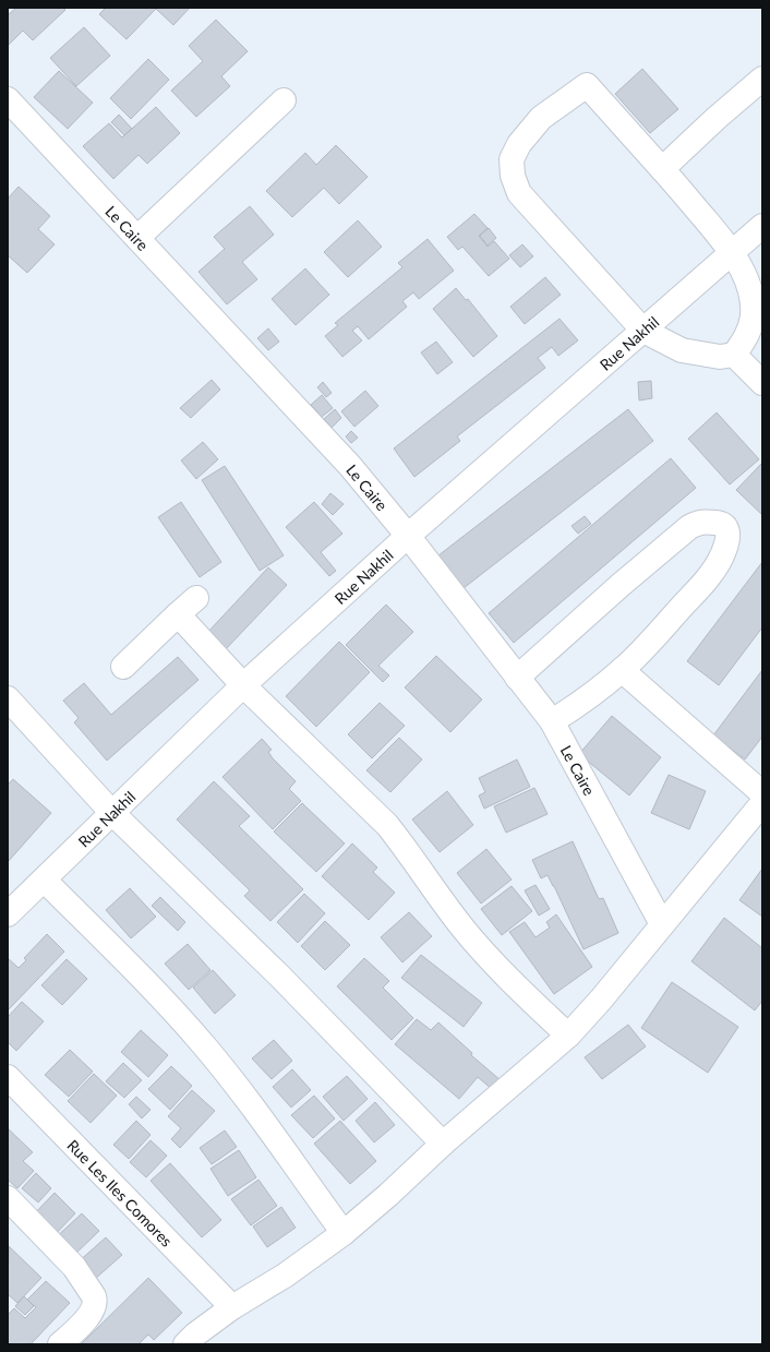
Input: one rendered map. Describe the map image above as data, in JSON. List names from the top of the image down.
{
  "streets": {
    "street": ["Le Caire", "Rue Nakhil", "Rue Les Iles Comores"]
  },
  "crossings": [
    ["Le Caire", "Rue Nakhil"]
  ]
}
